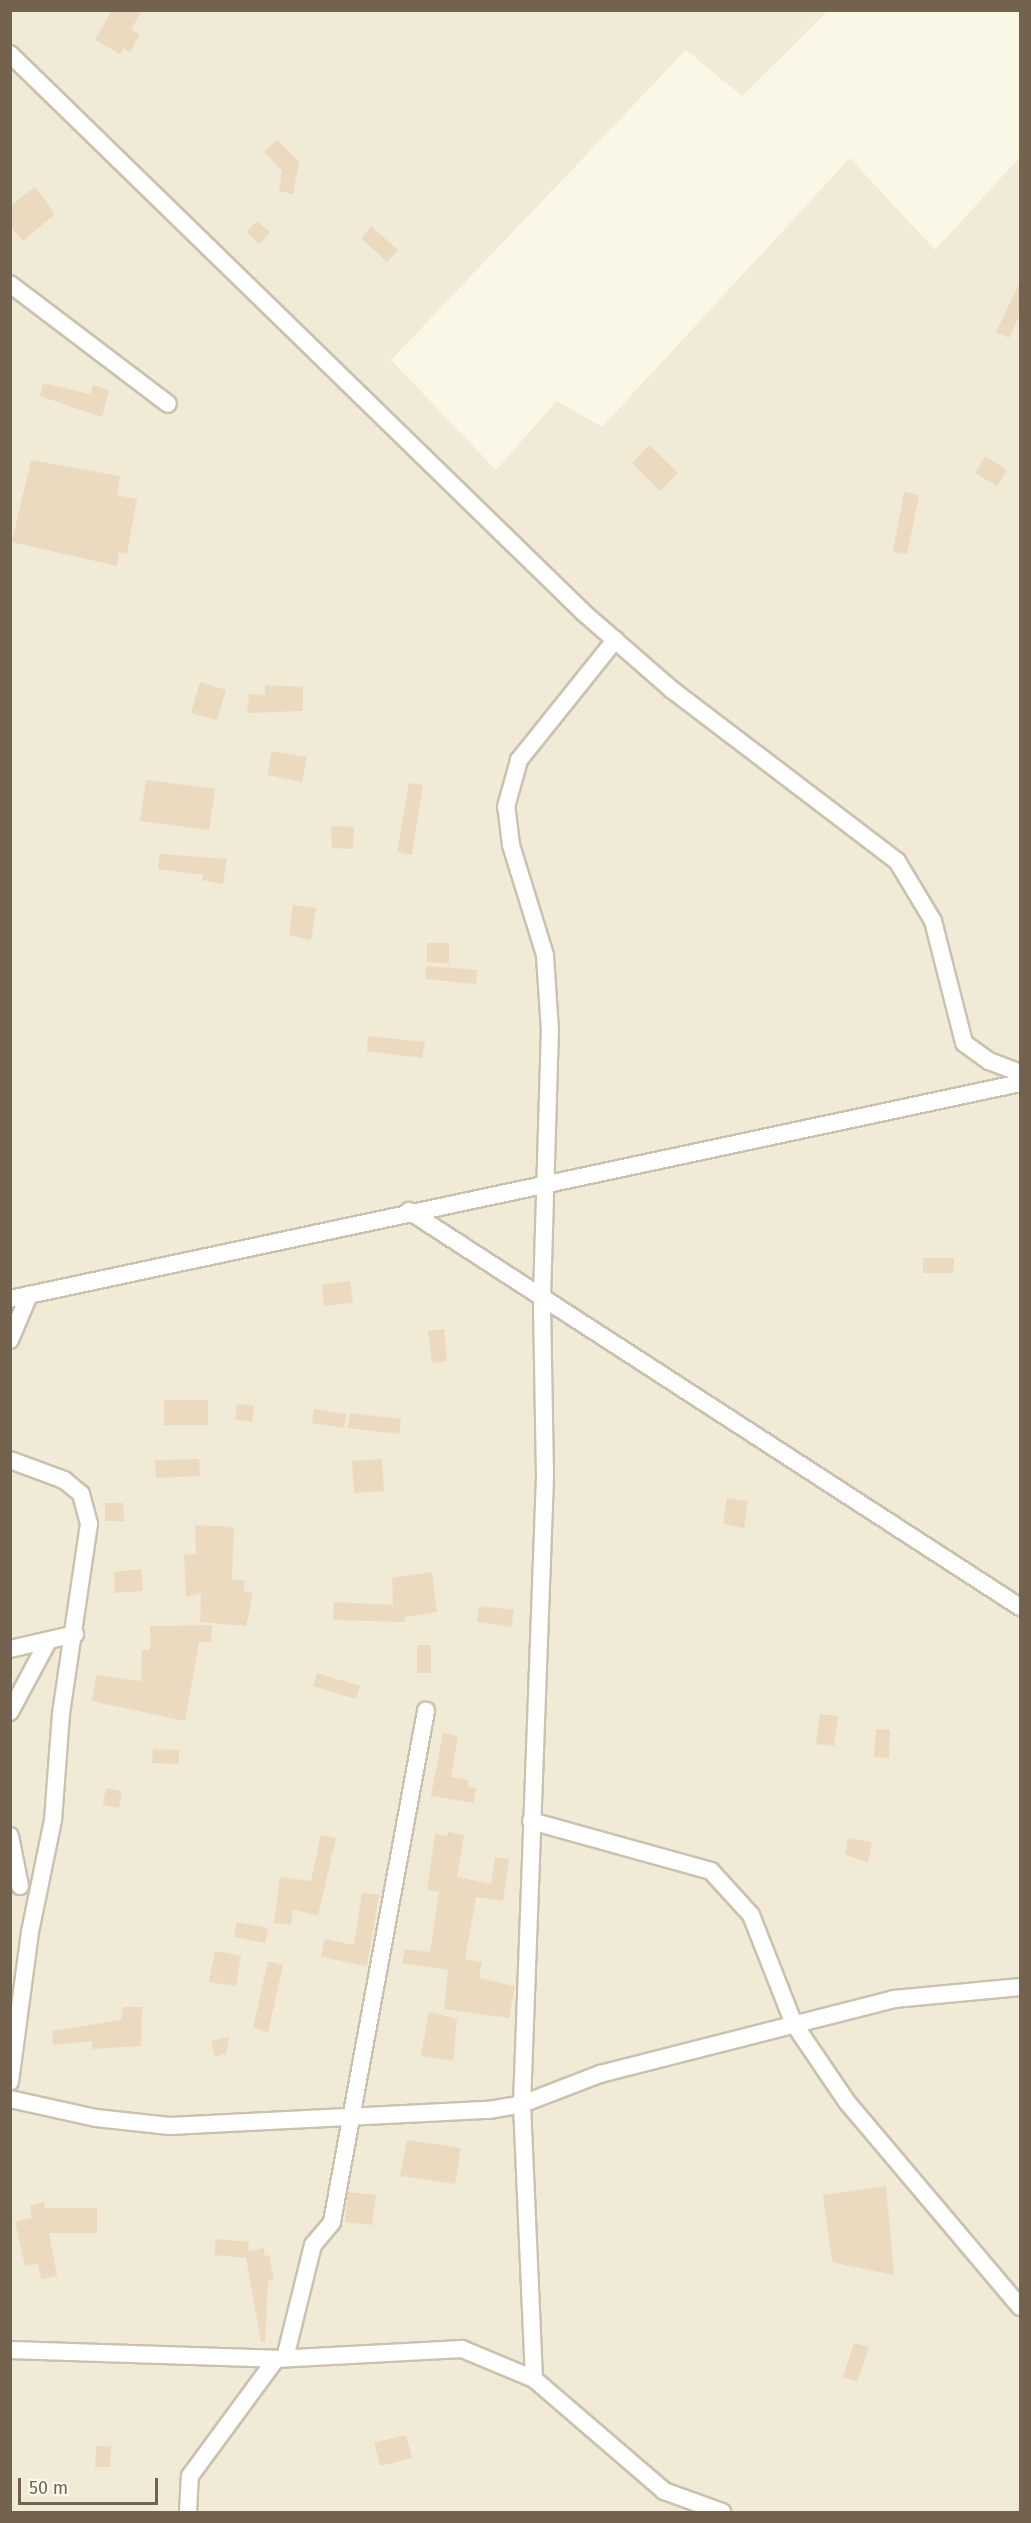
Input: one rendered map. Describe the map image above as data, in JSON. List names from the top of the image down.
{
  "scale_bar": "50 m"
}
